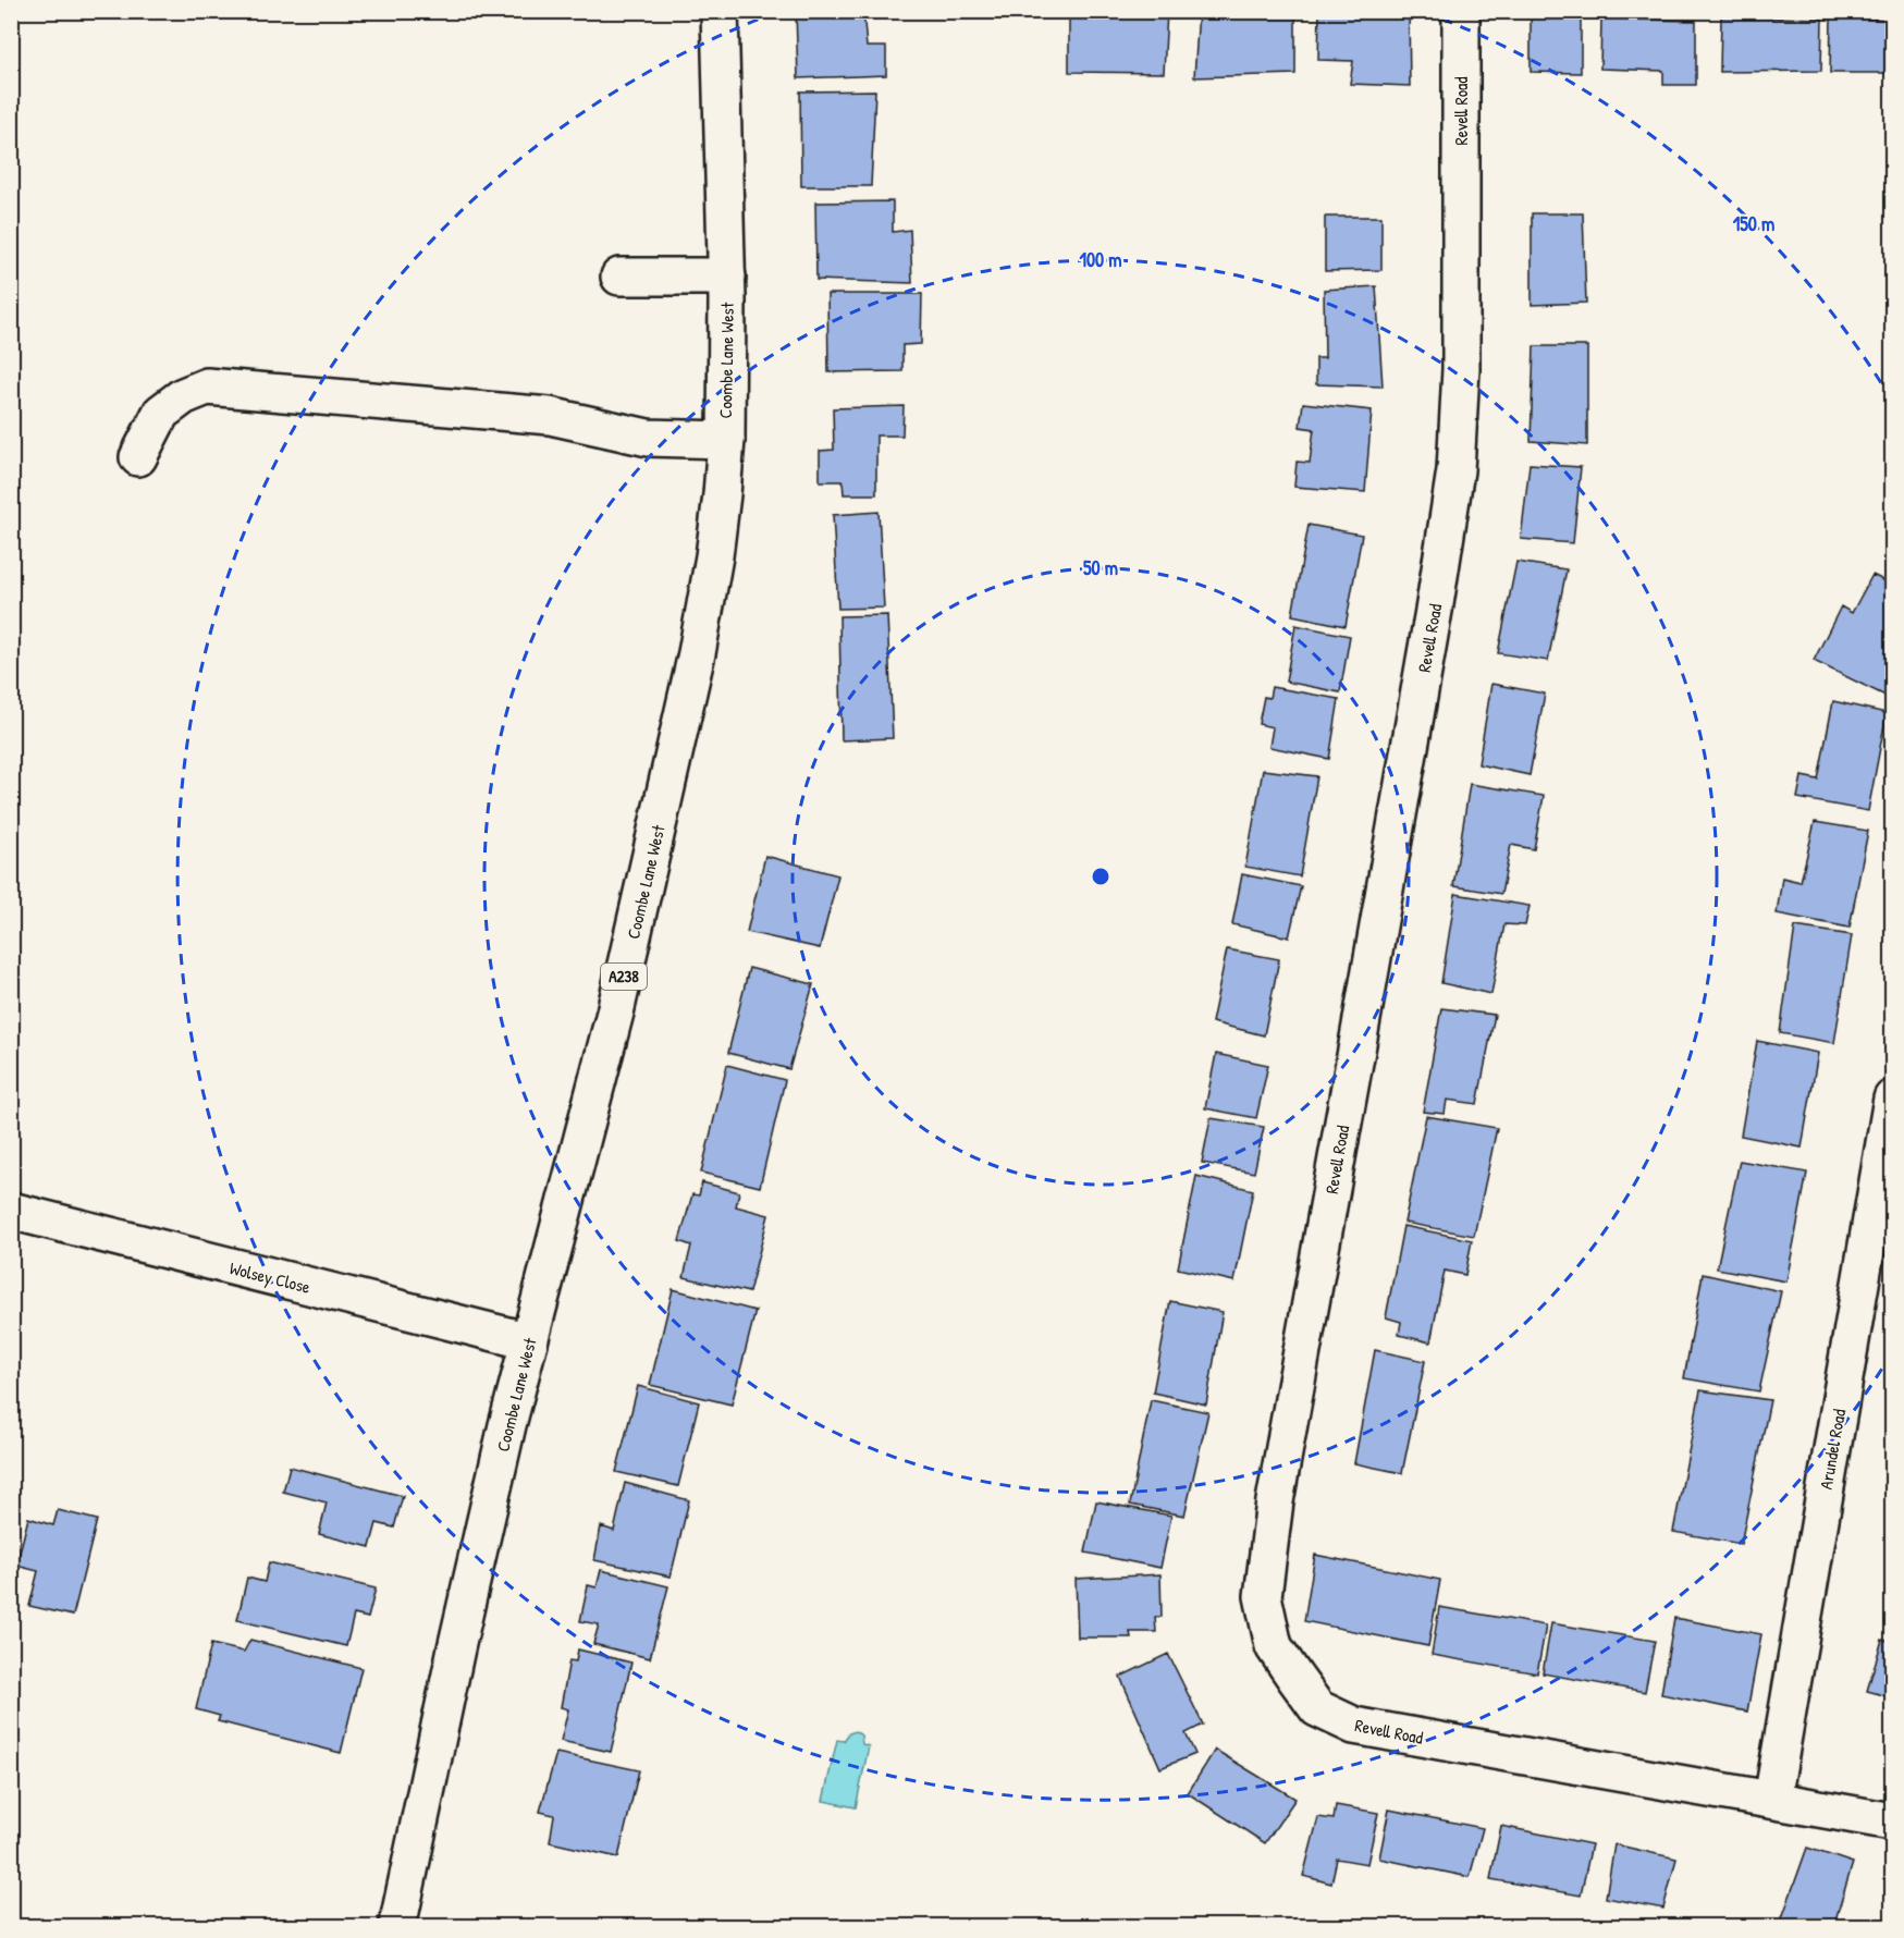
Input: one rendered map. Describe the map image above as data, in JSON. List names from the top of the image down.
{
  "streets": {
    "street": [
      "Revell Road",
      "Coombe Lane West",
      "A238",
      "Wolsey Close",
      "Arundel Road"
    ]
  },
  "crossings": [
    ["Revell Road", "Arundel Road"],
    ["Coombe Lane West", "Wolsey Close"]
  ],
  "rings": ["150 m", "100 m", "50 m"]
}
